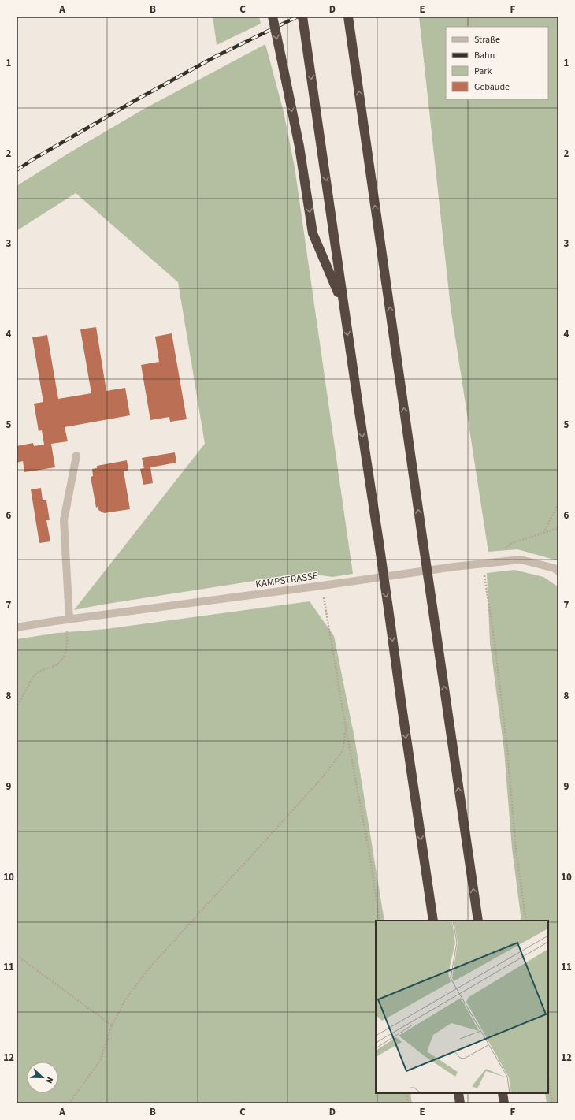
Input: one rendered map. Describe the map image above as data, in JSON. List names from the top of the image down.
{
  "streets": {
    "street": ["KAMPSTRASSE"]
  },
  "legend": [
    "Straße",
    "Bahn",
    "Park",
    "Gebäude"
  ],
  "north": "right",
  "grid": {
    "columns": [
      "A",
      "B",
      "C",
      "D",
      "E",
      "F"
    ],
    "rows": [
      "1",
      "2",
      "3",
      "4",
      "5",
      "6",
      "7",
      "8",
      "9",
      "10",
      "11",
      "12"
    ]
  }
}
